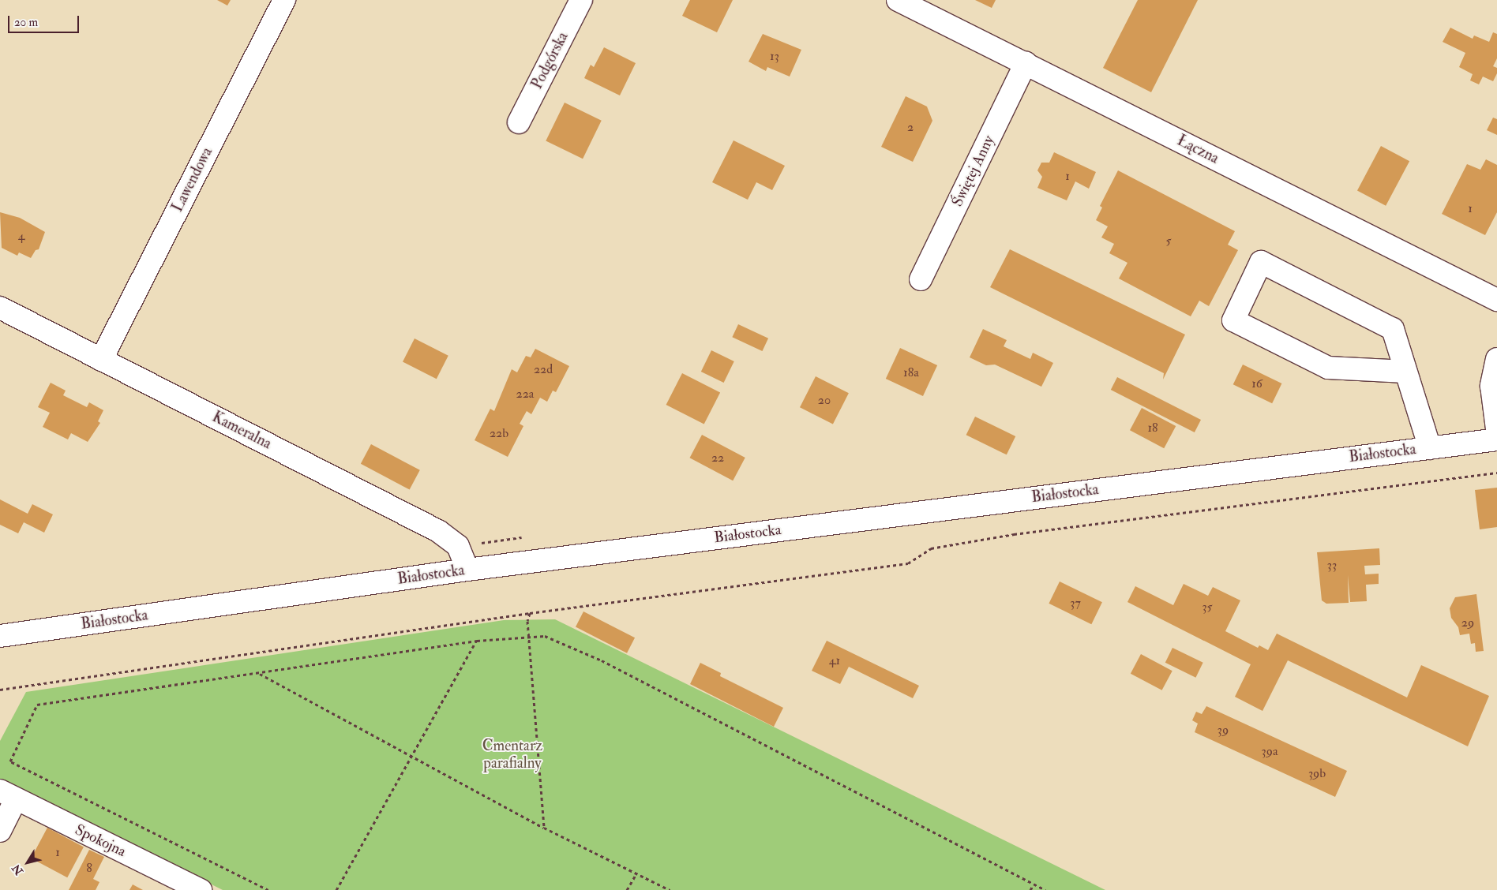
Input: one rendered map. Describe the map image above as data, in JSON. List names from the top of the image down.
{
  "streets": {
    "street": [
      "Podgórska",
      "Łączna",
      "Świętej Anny",
      "Lawendowa",
      "Kameralna",
      "Białostocka",
      "Spokojna"
    ]
  },
  "crossings": [
    ["Łączna", "Świętej Anny"],
    ["Lawendowa", "Kameralna"]
  ],
  "parks": ["Cmentarz parafialny"],
  "house_numbers": [
    "13",
    "2",
    "1",
    "1",
    "4",
    "5",
    "22d",
    "18a",
    "16",
    "22a",
    "20",
    "18",
    "22b",
    "22",
    "33",
    "37",
    "35",
    "29",
    "41",
    "39",
    "39a",
    "39b",
    "1",
    "8"
  ],
  "scale_bar": "20 m",
  "north": "bottom left"
}
